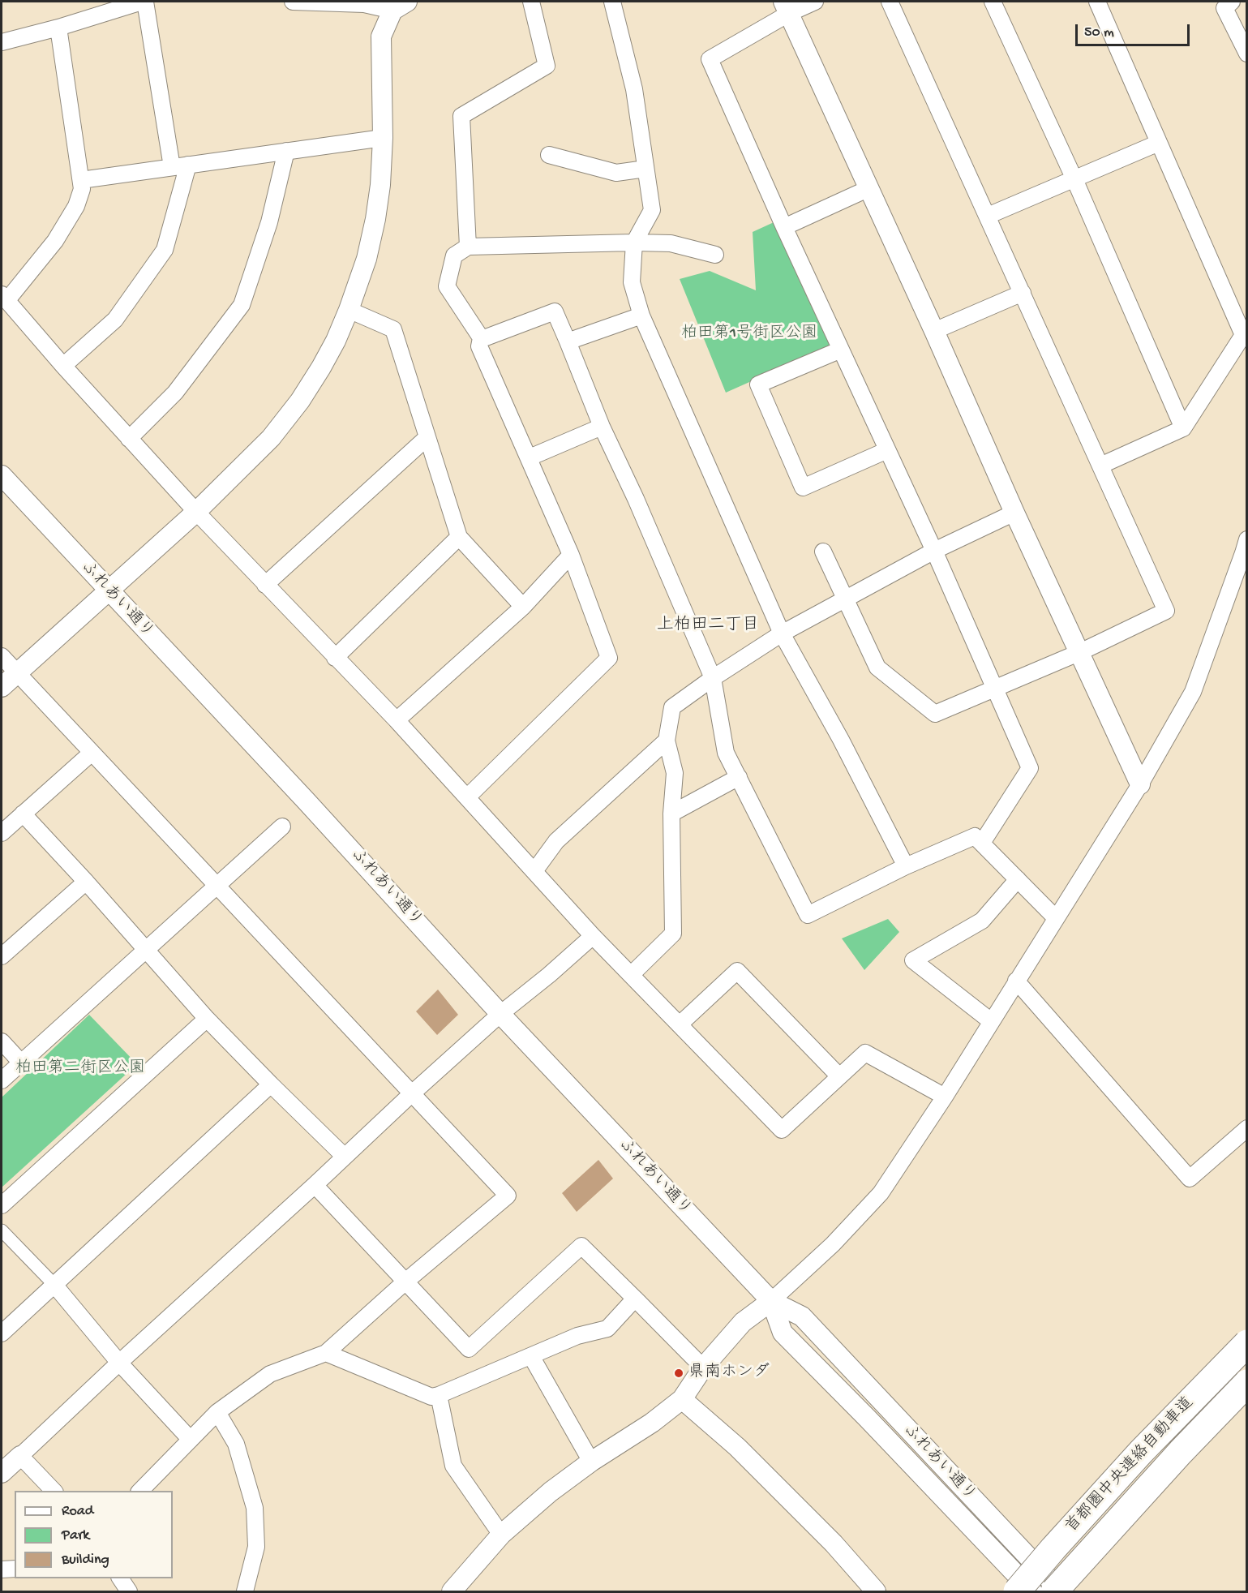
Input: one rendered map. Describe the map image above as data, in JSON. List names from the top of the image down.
{
  "streets": {
    "highway": ["首都圏中央連絡自動車道"],
    "street": ["ふれあい通り"]
  },
  "districts": ["上柏田二丁目"],
  "parks": ["柏田第1号街区公園", "柏田第二街区公園"],
  "places": ["県南ホンダ"],
  "legend": ["Road", "Park", "Building"],
  "scale_bar": "50 m"
}
